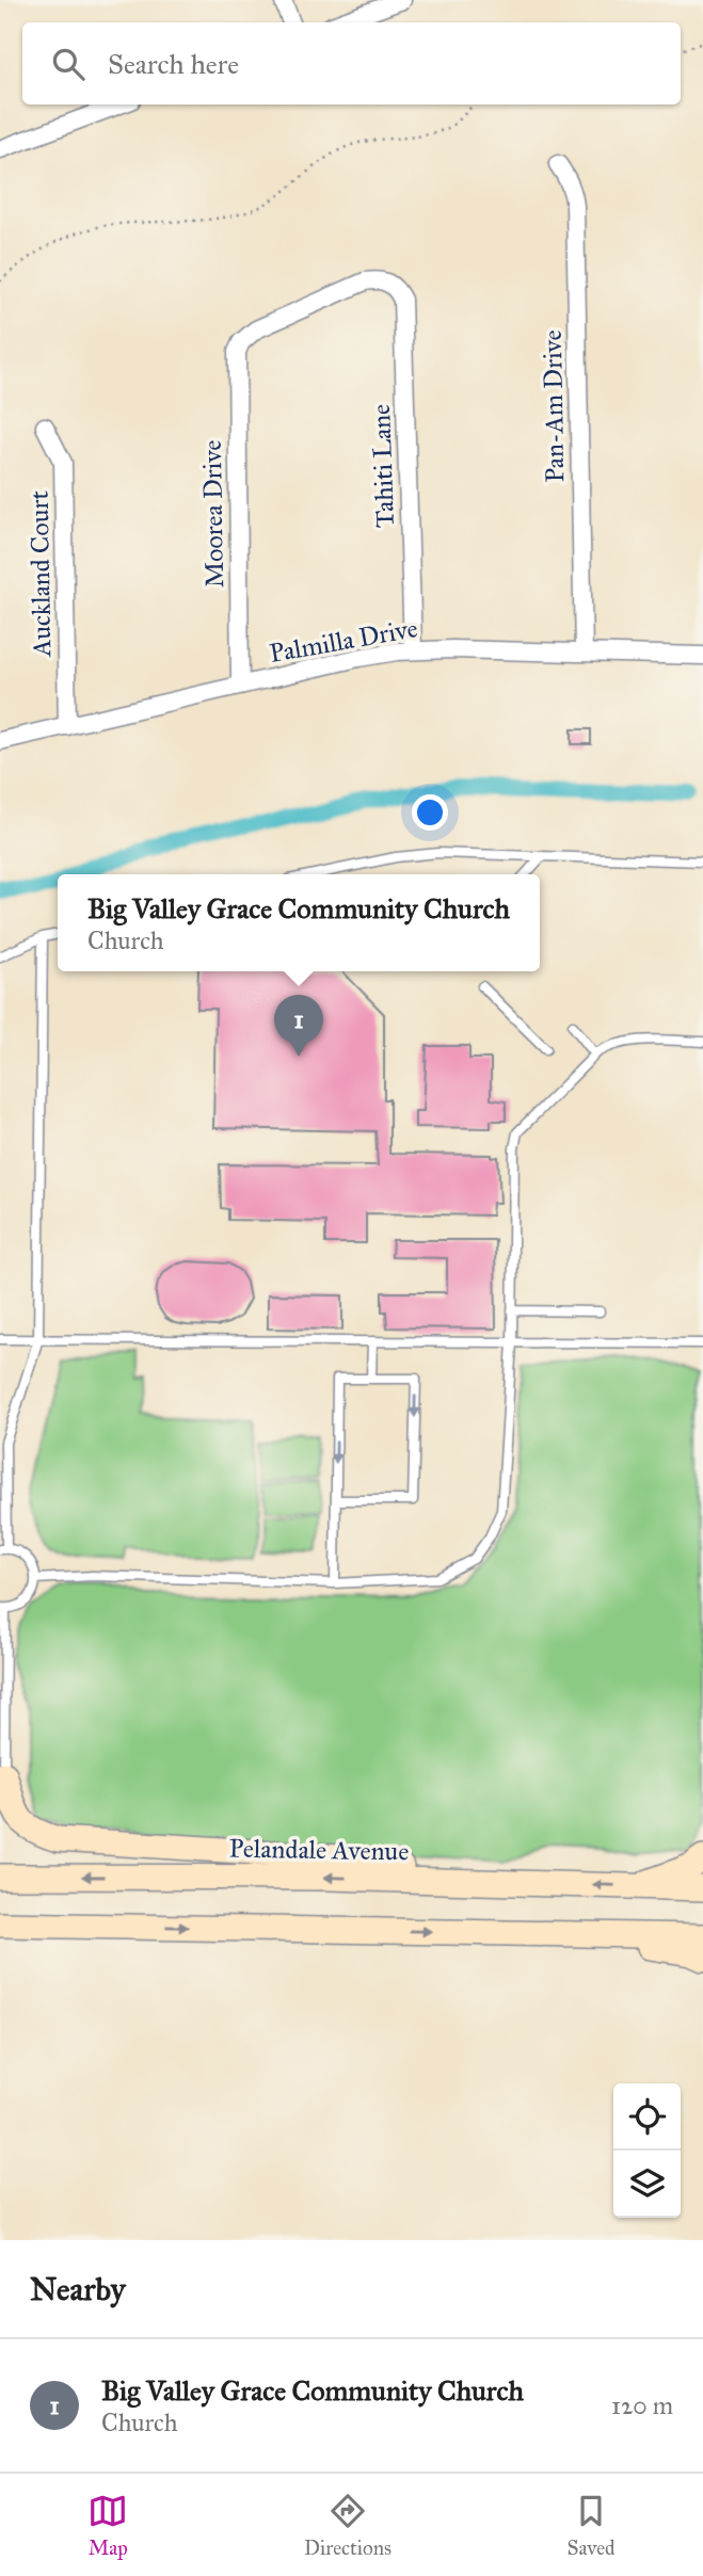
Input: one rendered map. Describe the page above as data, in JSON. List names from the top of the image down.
{
  "streets": {
    "main road": ["Pelandale Avenue"],
    "street": [
      "Pan-Am Drive",
      "Tahiti Lane",
      "Moorea Drive",
      "Auckland Court",
      "Palmilla Drive"
    ]
  },
  "crossings": [
    ["Pan-Am Drive", "Palmilla Drive"],
    ["Tahiti Lane", "Moorea Drive"],
    ["Tahiti Lane", "Palmilla Drive"],
    ["Moorea Drive", "Palmilla Drive"],
    ["Auckland Court", "Palmilla Drive"]
  ],
  "page": {
    "search": "Search here",
    "popup": ["Big Valley Grace Community Church", "Church"],
    "pins": "1",
    "heading": "Nearby",
    "list": [
      {
        "mark": "1",
        "name": "Big Valley Grace Community Church",
        "note": "Church",
        "value": "120 m"
      }
    ],
    "nav": ["Map", "Directions", "Saved"]
  }
}
